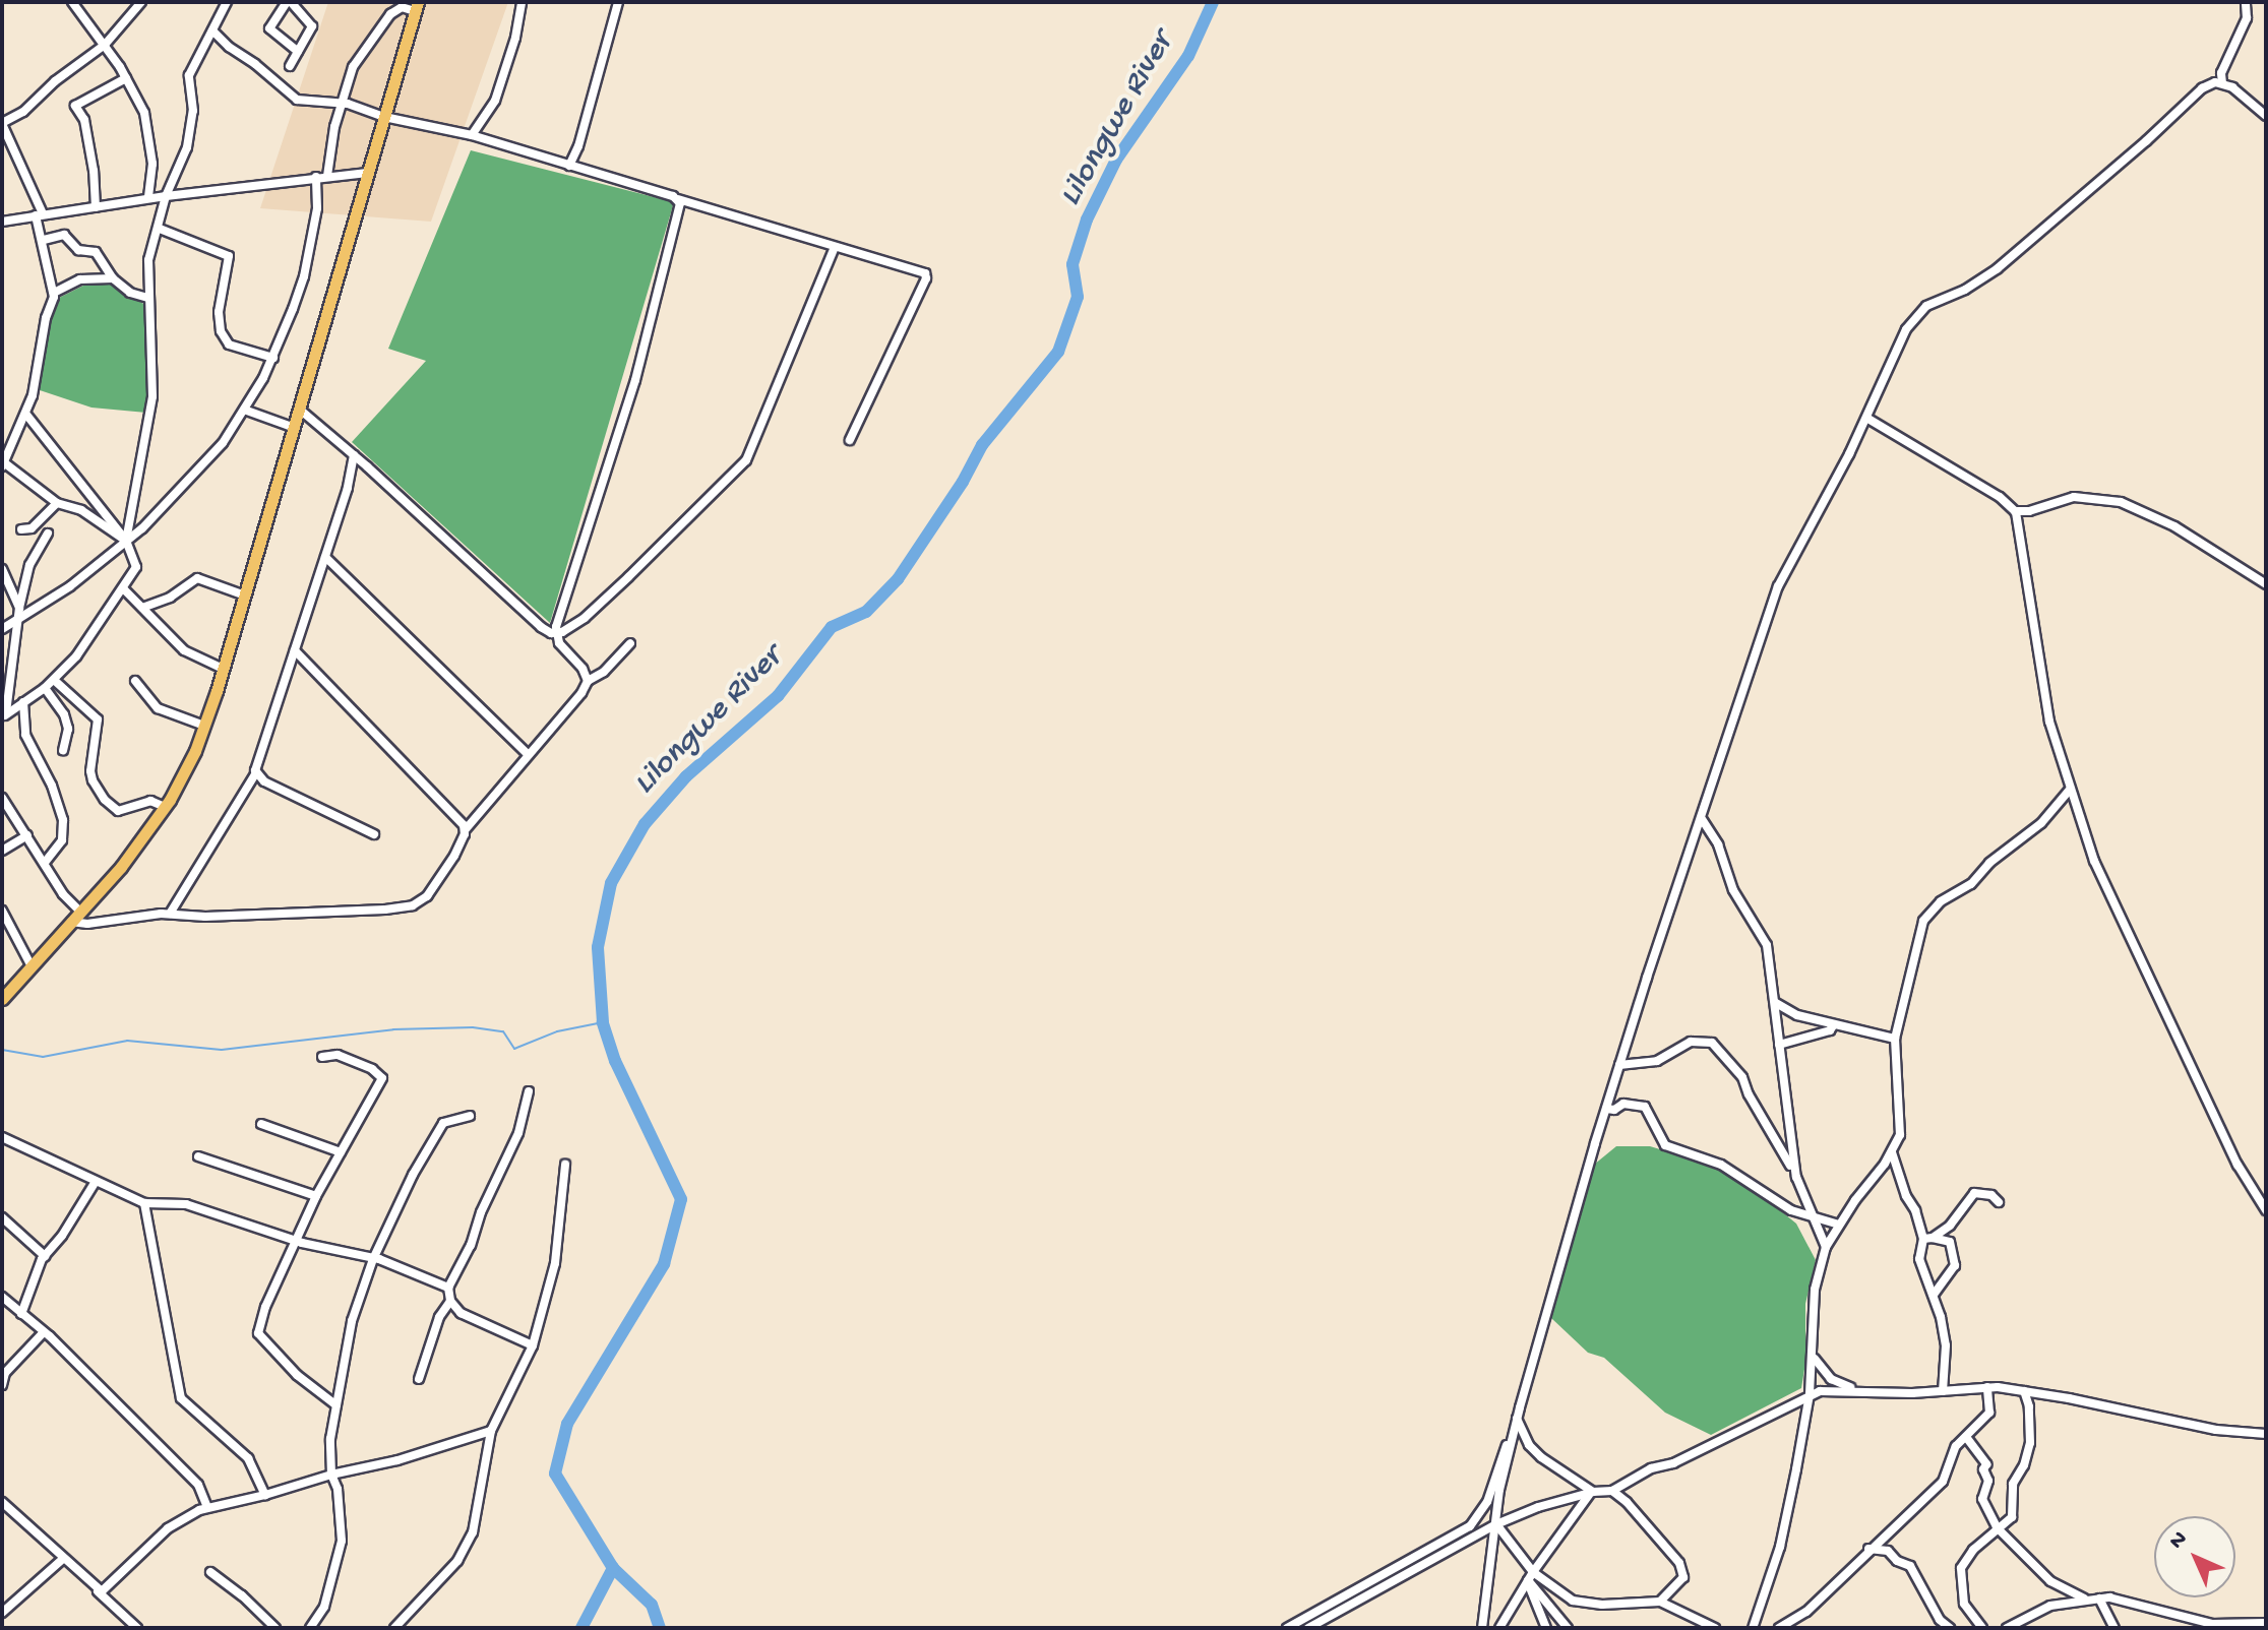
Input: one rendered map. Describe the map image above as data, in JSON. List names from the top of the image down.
{
  "water": ["Lilongwe River"],
  "north": "top left"
}
